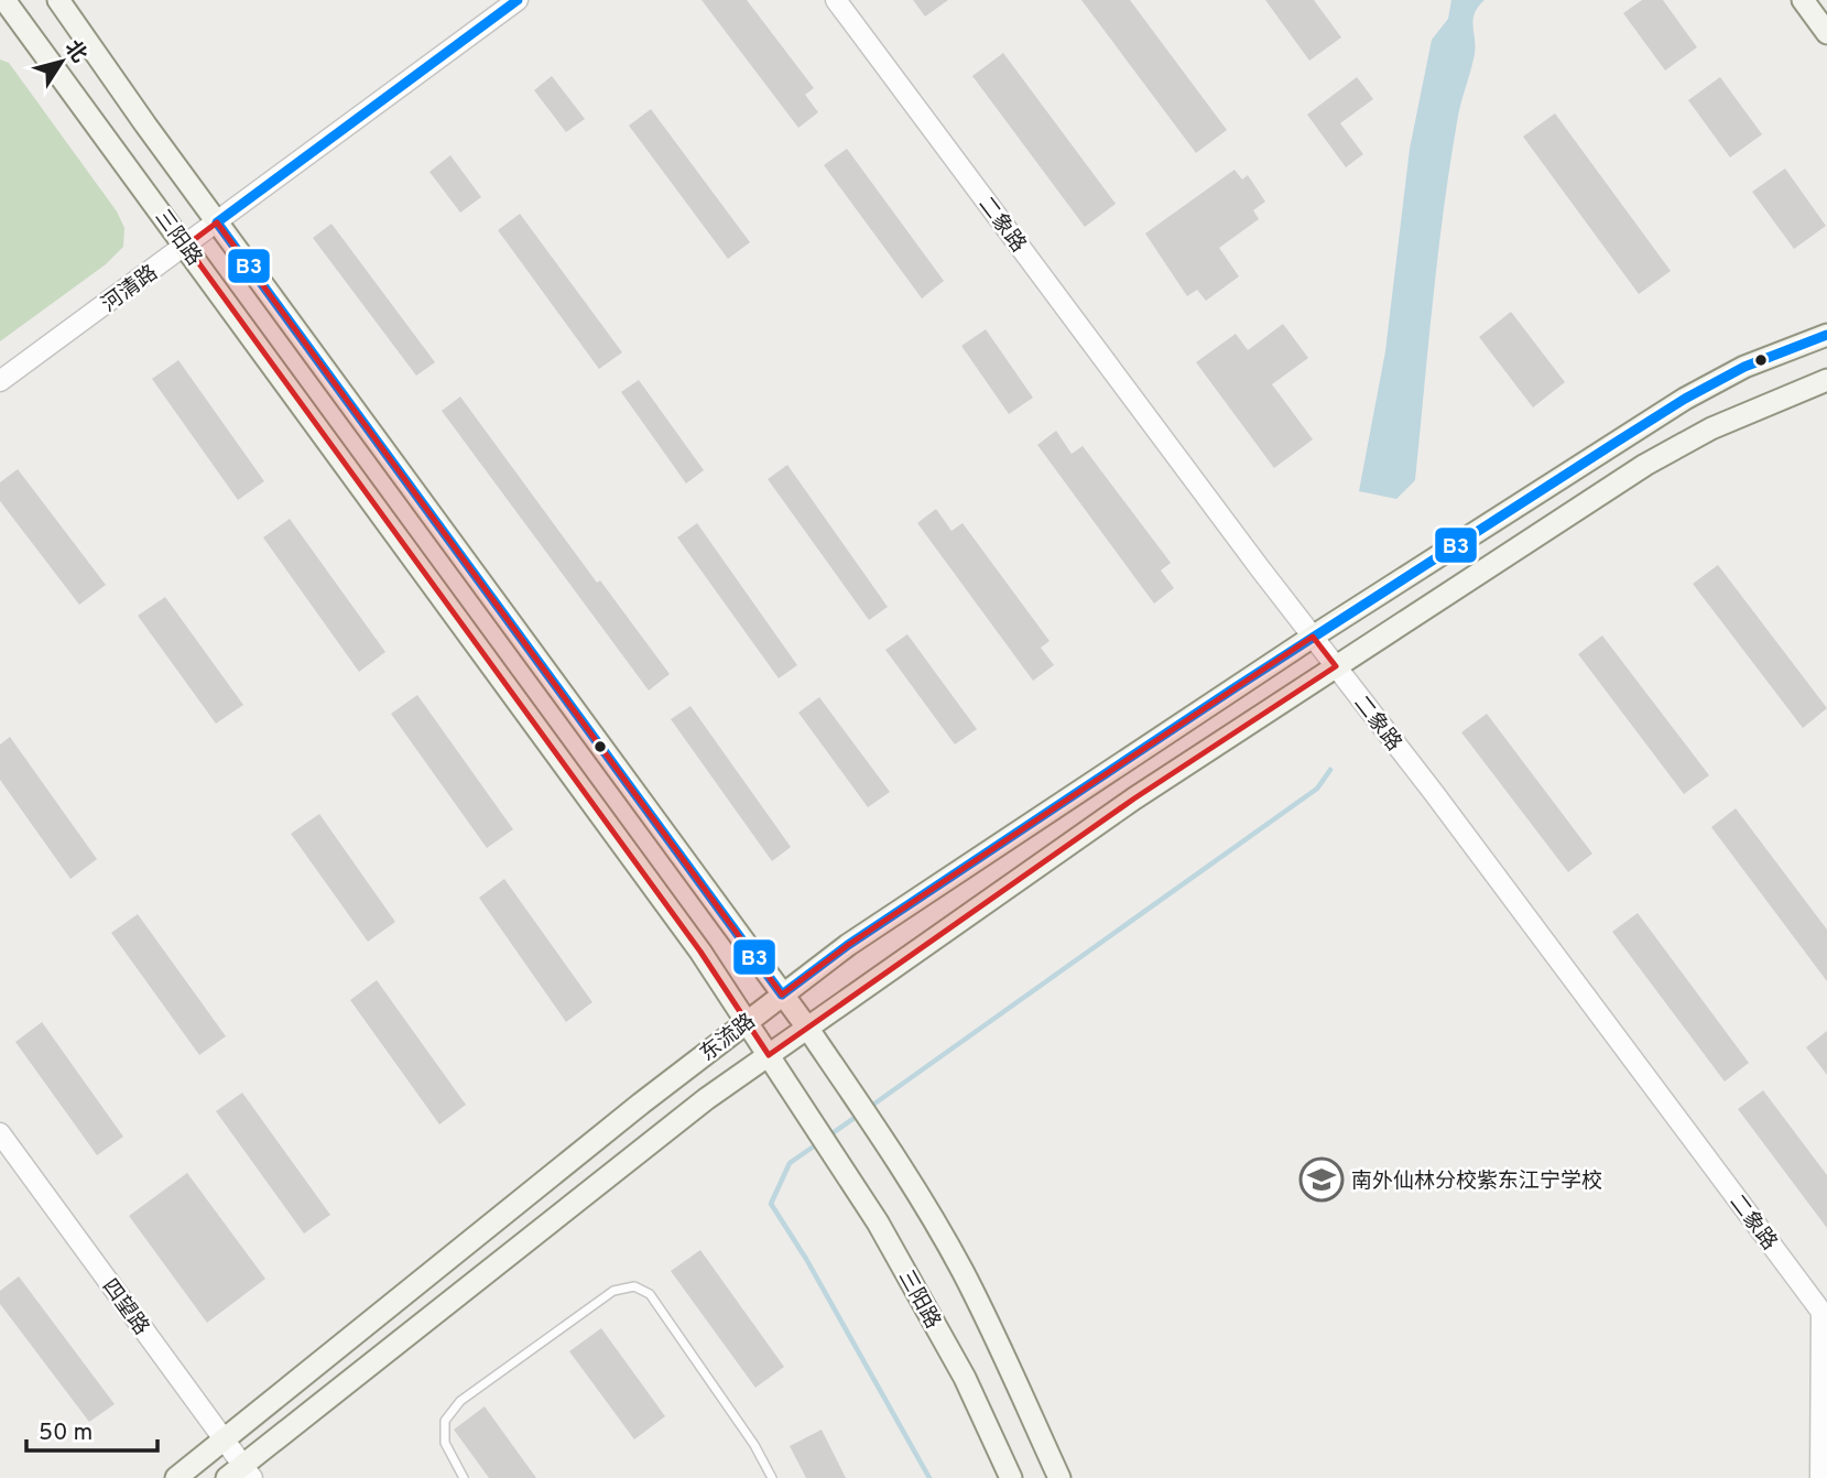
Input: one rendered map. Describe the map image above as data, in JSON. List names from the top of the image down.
{
  "streets": {
    "main road": ["三阳路", "东流路"],
    "street": ["二象路", "河清路", "四望路"]
  },
  "crossings": [
    ["二象路", "东流路"],
    ["三阳路", "河清路"],
    ["三阳路", "东流路"],
    ["东流路", "四望路"]
  ],
  "places": {
    "school or university": ["南外仙林分校紫东江宁学校"]
  },
  "lines": ["transit line B3"],
  "scale_bar": "50 m",
  "north": "top right"
}
